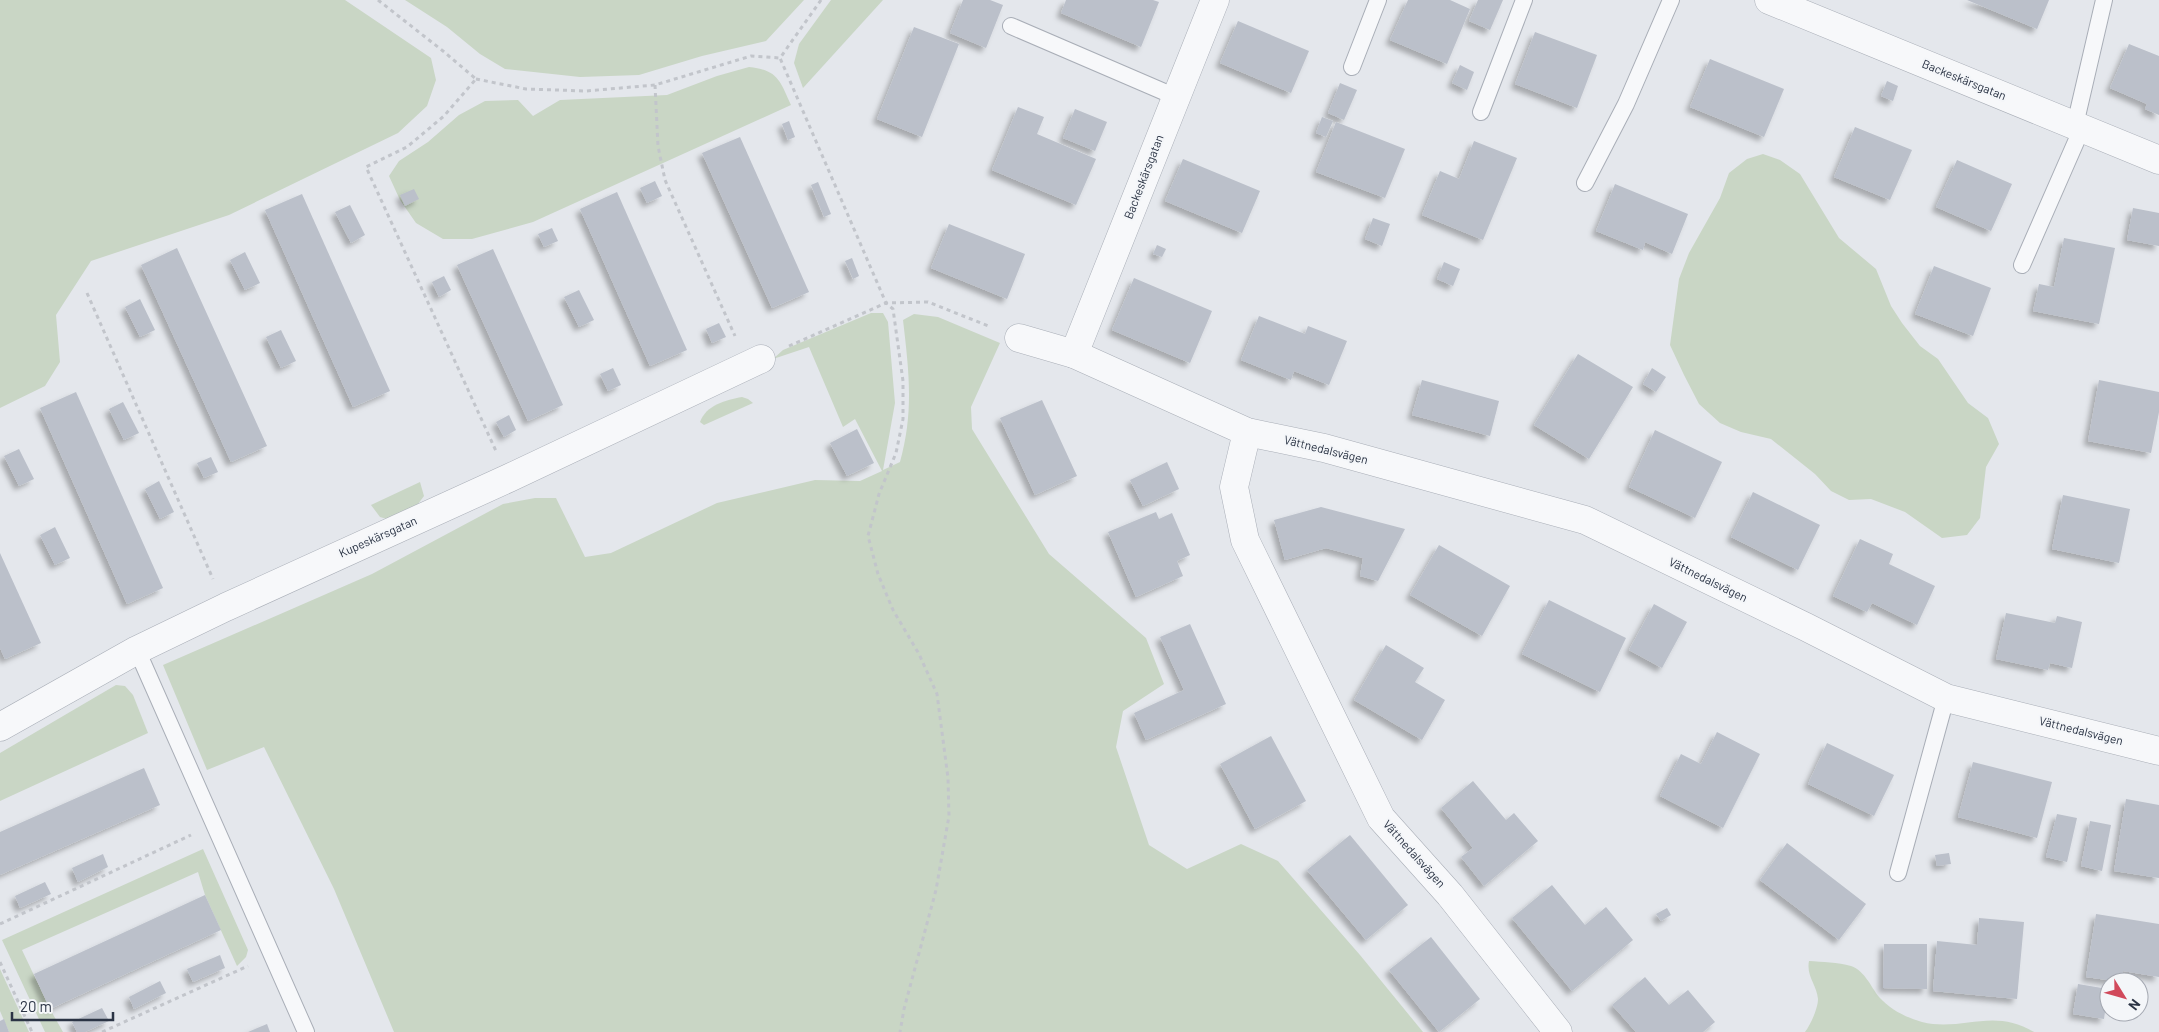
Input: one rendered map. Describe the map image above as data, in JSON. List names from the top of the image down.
{
  "streets": {
    "street": ["Backeskärsgatan", "Vättnedalsvägen", "Kupeskärsgatan"]
  },
  "crossings": [
    ["Backeskärsgatan", "Vättnedalsvägen"]
  ],
  "scale_bar": "20 m",
  "north": "bottom right"
}
